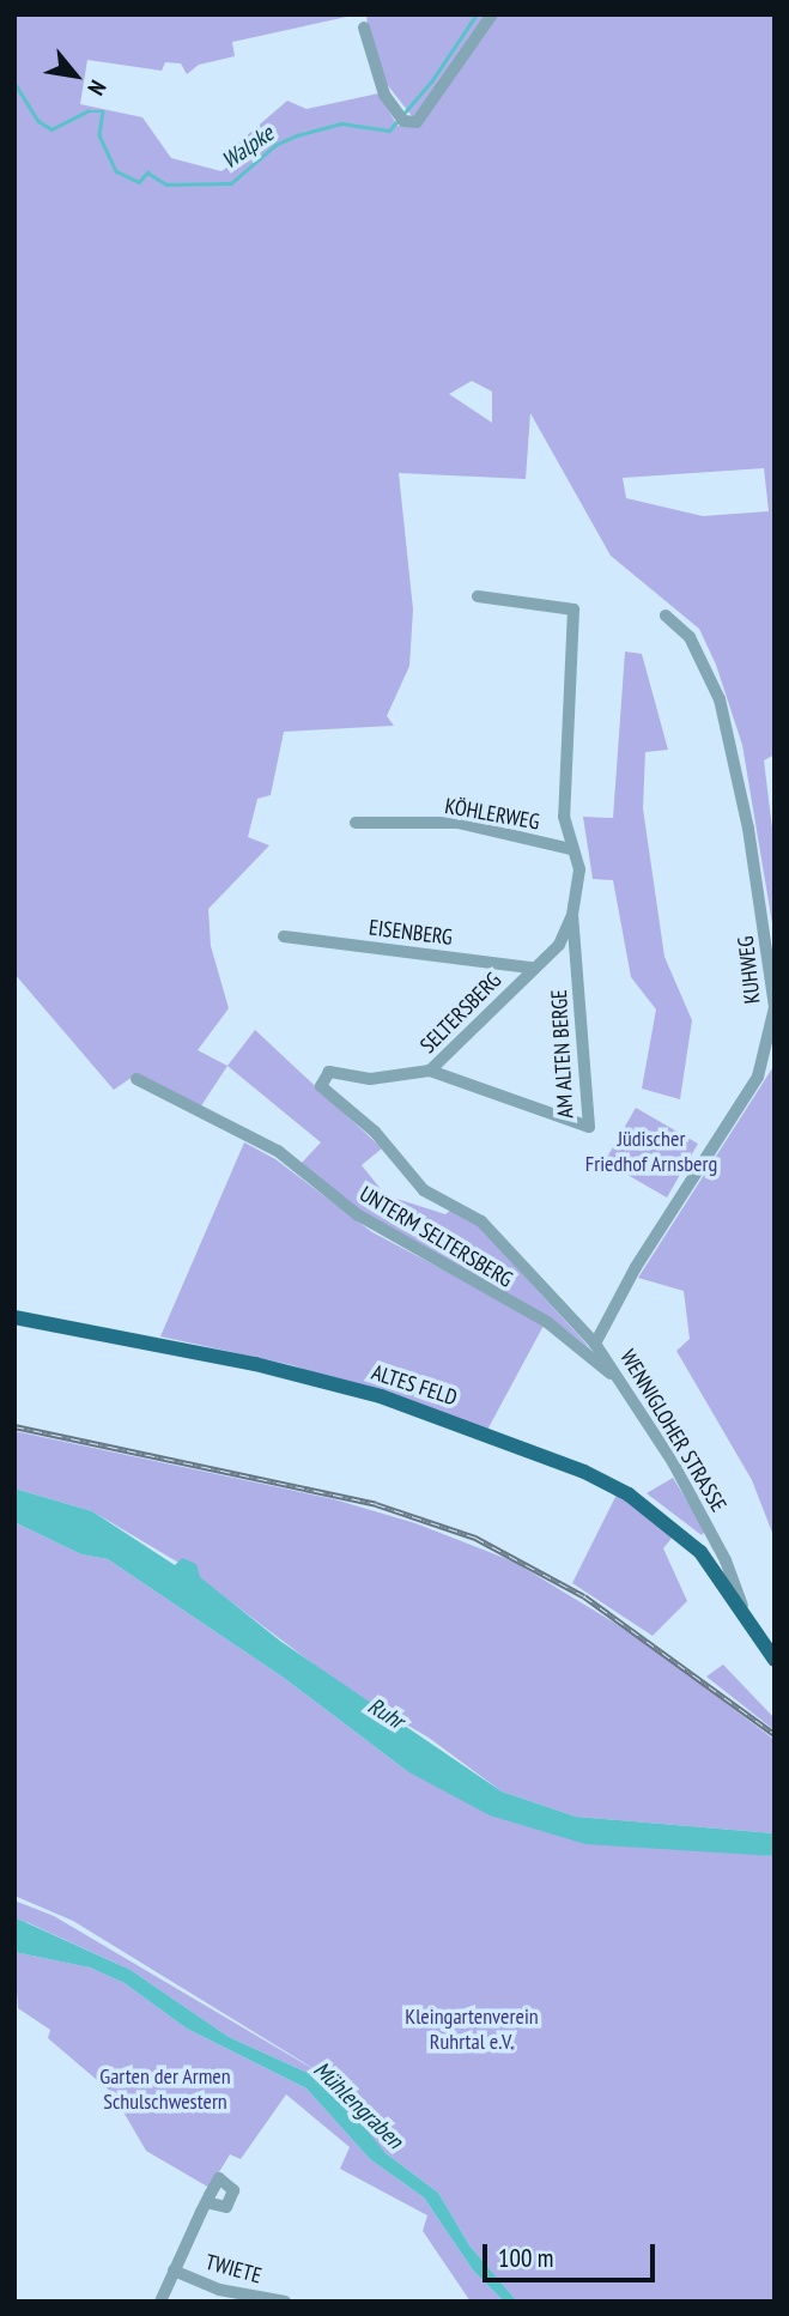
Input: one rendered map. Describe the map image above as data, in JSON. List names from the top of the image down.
{
  "streets": {
    "main road": ["ALTES FELD", "WENNIGLOHER STRASSE"],
    "street": [
      "KÖHLERWEG",
      "EISENBERG",
      "KUHWEG",
      "SELTERSBERG",
      "AM ALTEN BERGE",
      "UNTERM SELTERSBERG",
      "TWIETE"
    ]
  },
  "crossings": [
    ["KÖHLERWEG", "SELTERSBERG"],
    ["EISENBERG", "SELTERSBERG"],
    ["KUHWEG", "SELTERSBERG"],
    ["KUHWEG", "WENNIGLOHER STRASSE"],
    ["SELTERSBERG", "AM ALTEN BERGE"],
    ["SELTERSBERG", "WENNIGLOHER STRASSE"],
    ["UNTERM SELTERSBERG", "WENNIGLOHER STRASSE"],
    ["ALTES FELD", "WENNIGLOHER STRASSE"]
  ],
  "water": ["Walpke", "Ruhr", "Mühlengraben"],
  "parks": ["Jüdischer Friedhof Arnsberg", "Kleingartenverein Ruhrtal e.V.", "Garten der Armen Schulschwestern"],
  "scale_bar": "100 m",
  "north": "bottom right"
}
